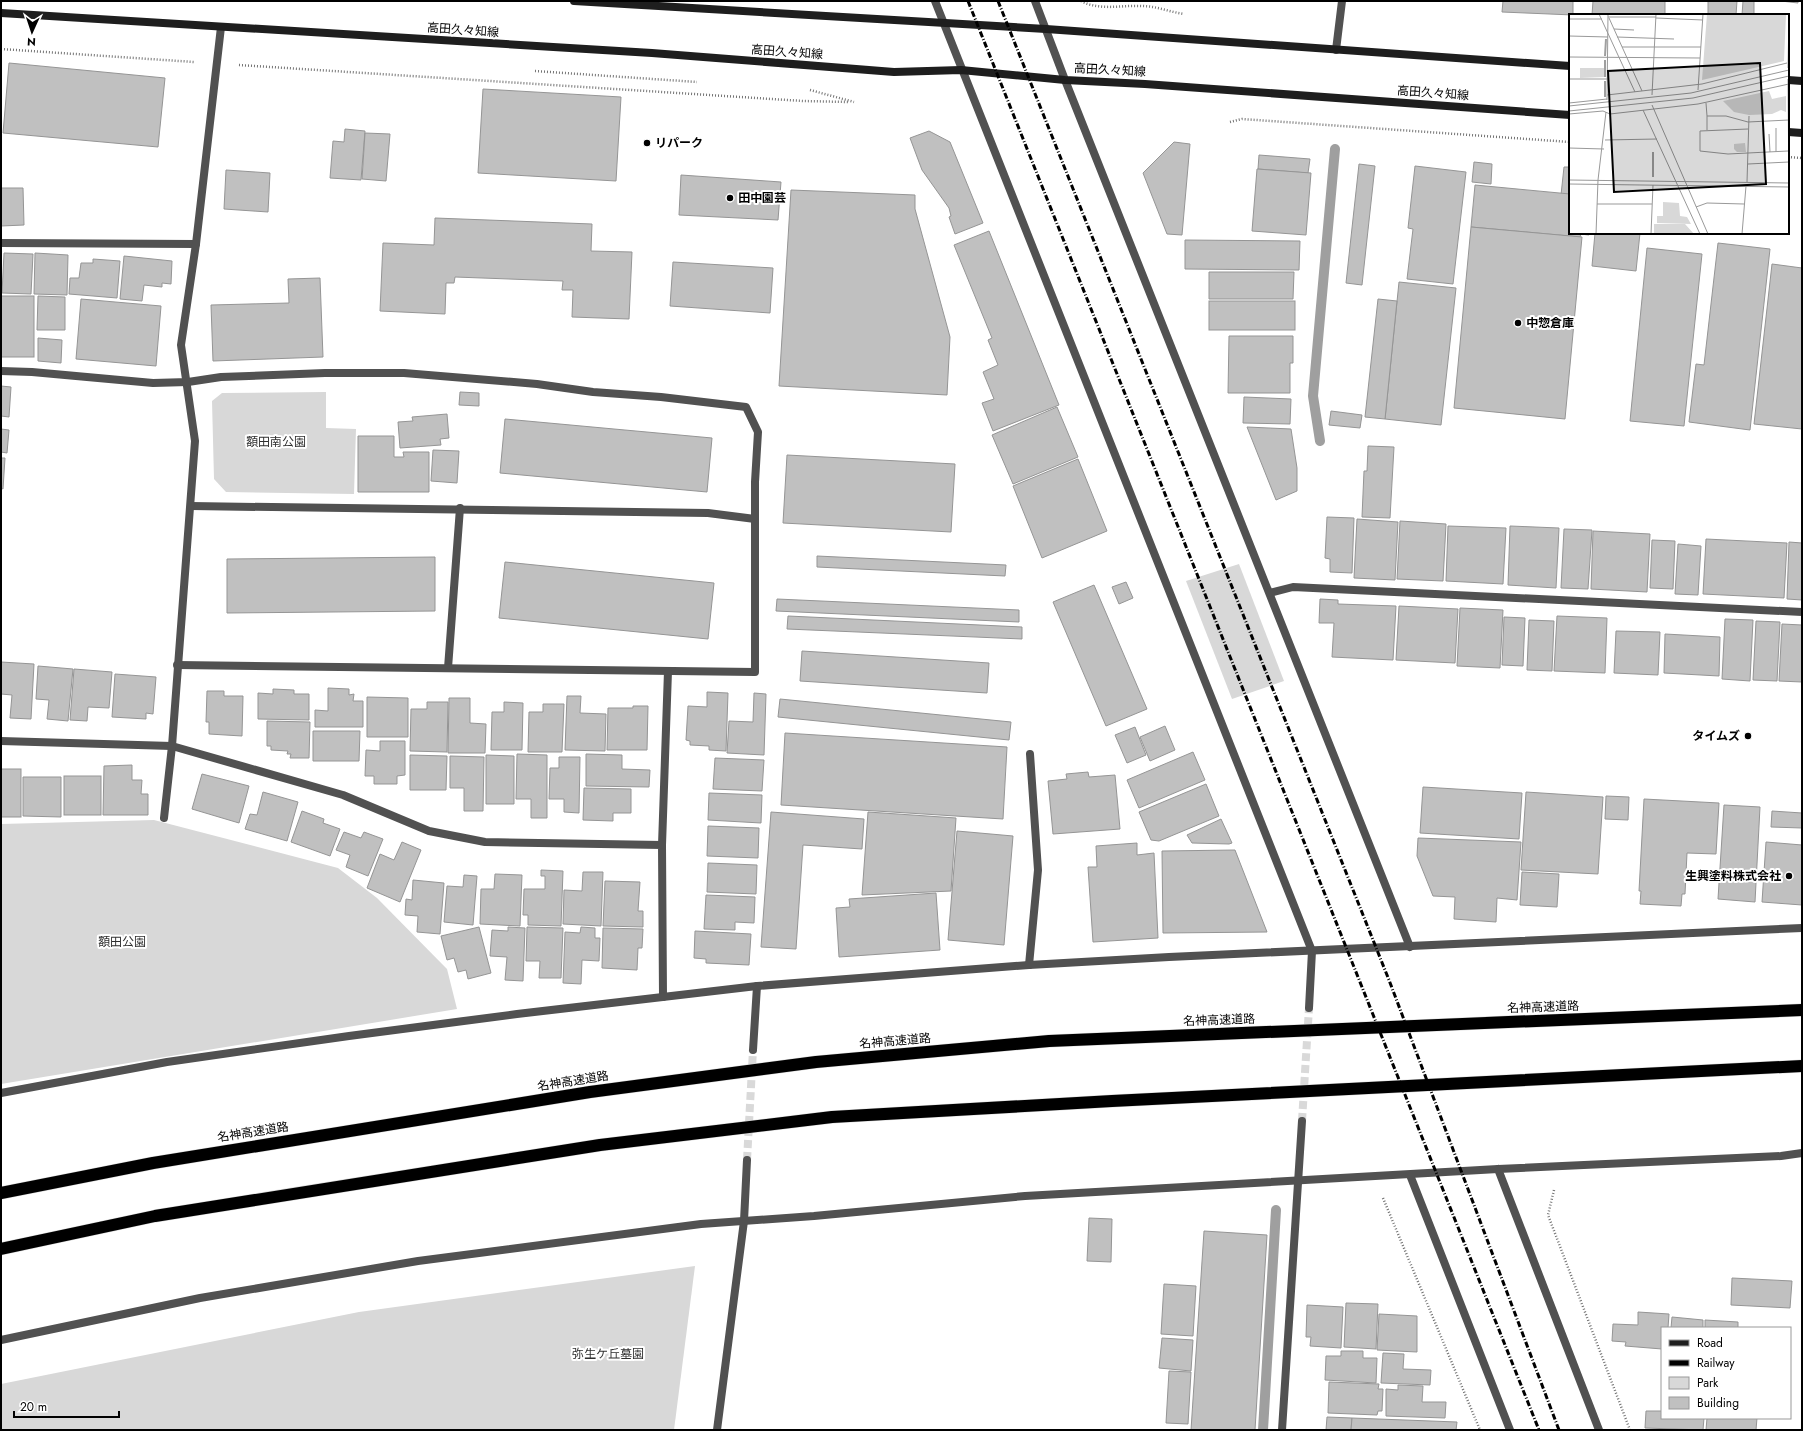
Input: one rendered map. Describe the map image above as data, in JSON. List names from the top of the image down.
{
  "streets": {
    "highway": ["名神高速道路"],
    "main road": ["高田久々知線"]
  },
  "parks": ["額田南公園", "額田公園", "弥生ケ丘墓園"],
  "places": [
    "リパーク",
    "田中園芸",
    "中惣倉庫",
    "タイムズ",
    "生興塗料株式会社"
  ],
  "legend": [
    "Road",
    "Railway",
    "Park",
    "Building"
  ],
  "scale_bar": "20 m",
  "north": "bottom"
}
